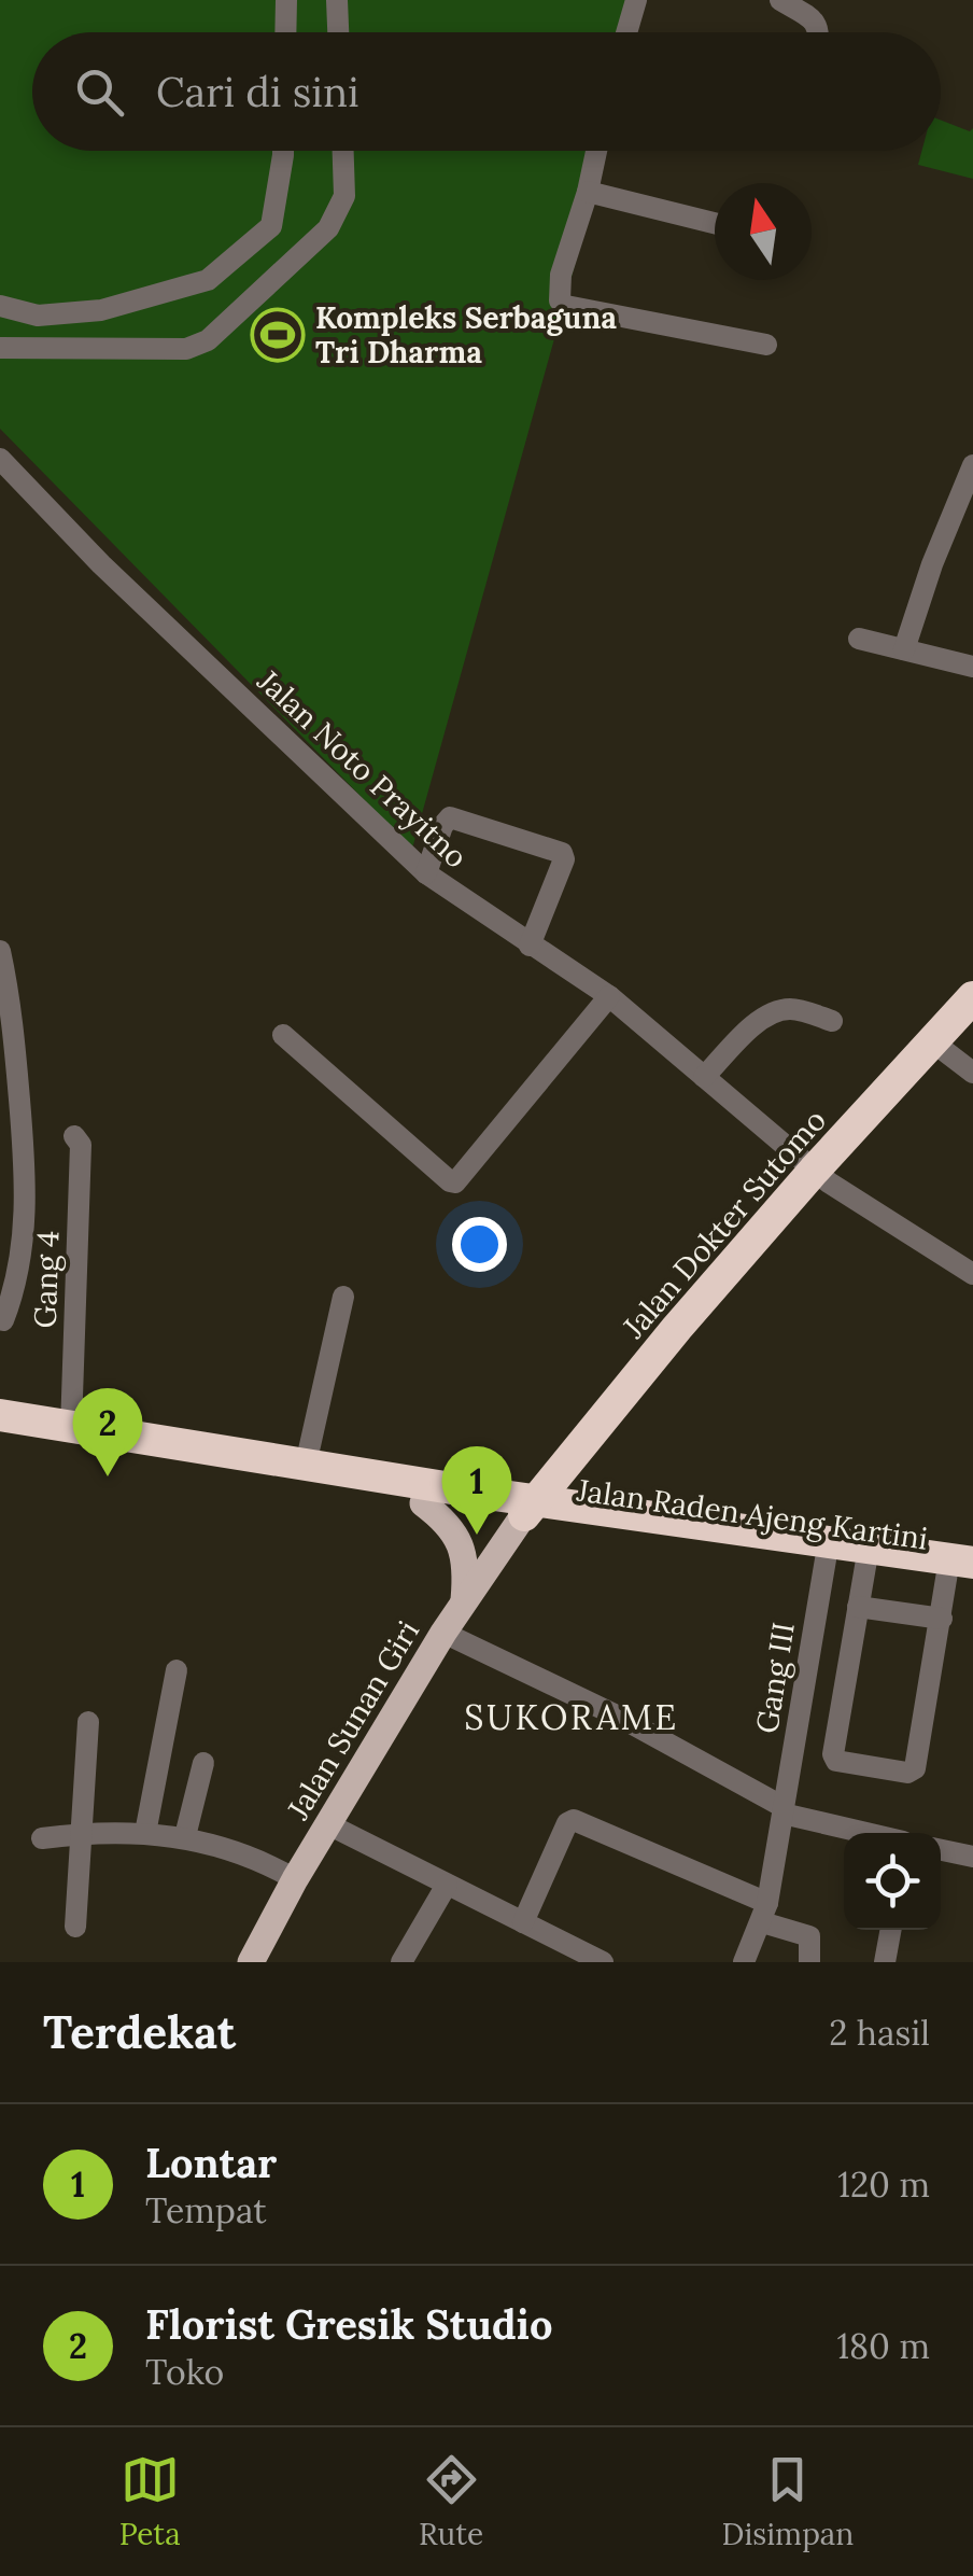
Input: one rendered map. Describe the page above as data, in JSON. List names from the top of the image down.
{
  "streets": {
    "highway": ["Jalan Dokter Sutomo", "Jalan Raden Ajeng Kartini"],
    "main road": ["Jalan Sunan Giri"],
    "street": ["Jalan Noto Prayitno", "Gang 4", "Gang III"]
  },
  "crossings": [
    ["Jalan Noto Prayitno", "Jalan Dokter Sutomo"],
    ["Jalan Dokter Sutomo", "Jalan Raden Ajeng Kartini"],
    ["Jalan Dokter Sutomo", "Jalan Sunan Giri"],
    ["Jalan Raden Ajeng Kartini", "Gang III"],
    ["Jalan Raden Ajeng Kartini", "Jalan Sunan Giri"]
  ],
  "districts": ["SUKORAME"],
  "places": {
    "sports": ["Kompleks Serbaguna Tri Dharma"]
  },
  "north": "top",
  "page": {
    "search": "Cari di sini",
    "pins": ["2", "1"],
    "heading": ["Terdekat", "2 hasil"],
    "list": [
      {
        "mark": "1",
        "name": "Lontar",
        "note": "Tempat",
        "value": "120 m"
      },
      {
        "mark": "2",
        "name": "Florist Gresik Studio",
        "note": "Toko",
        "value": "180 m"
      }
    ],
    "nav": ["Peta", "Rute", "Disimpan"]
  }
}
